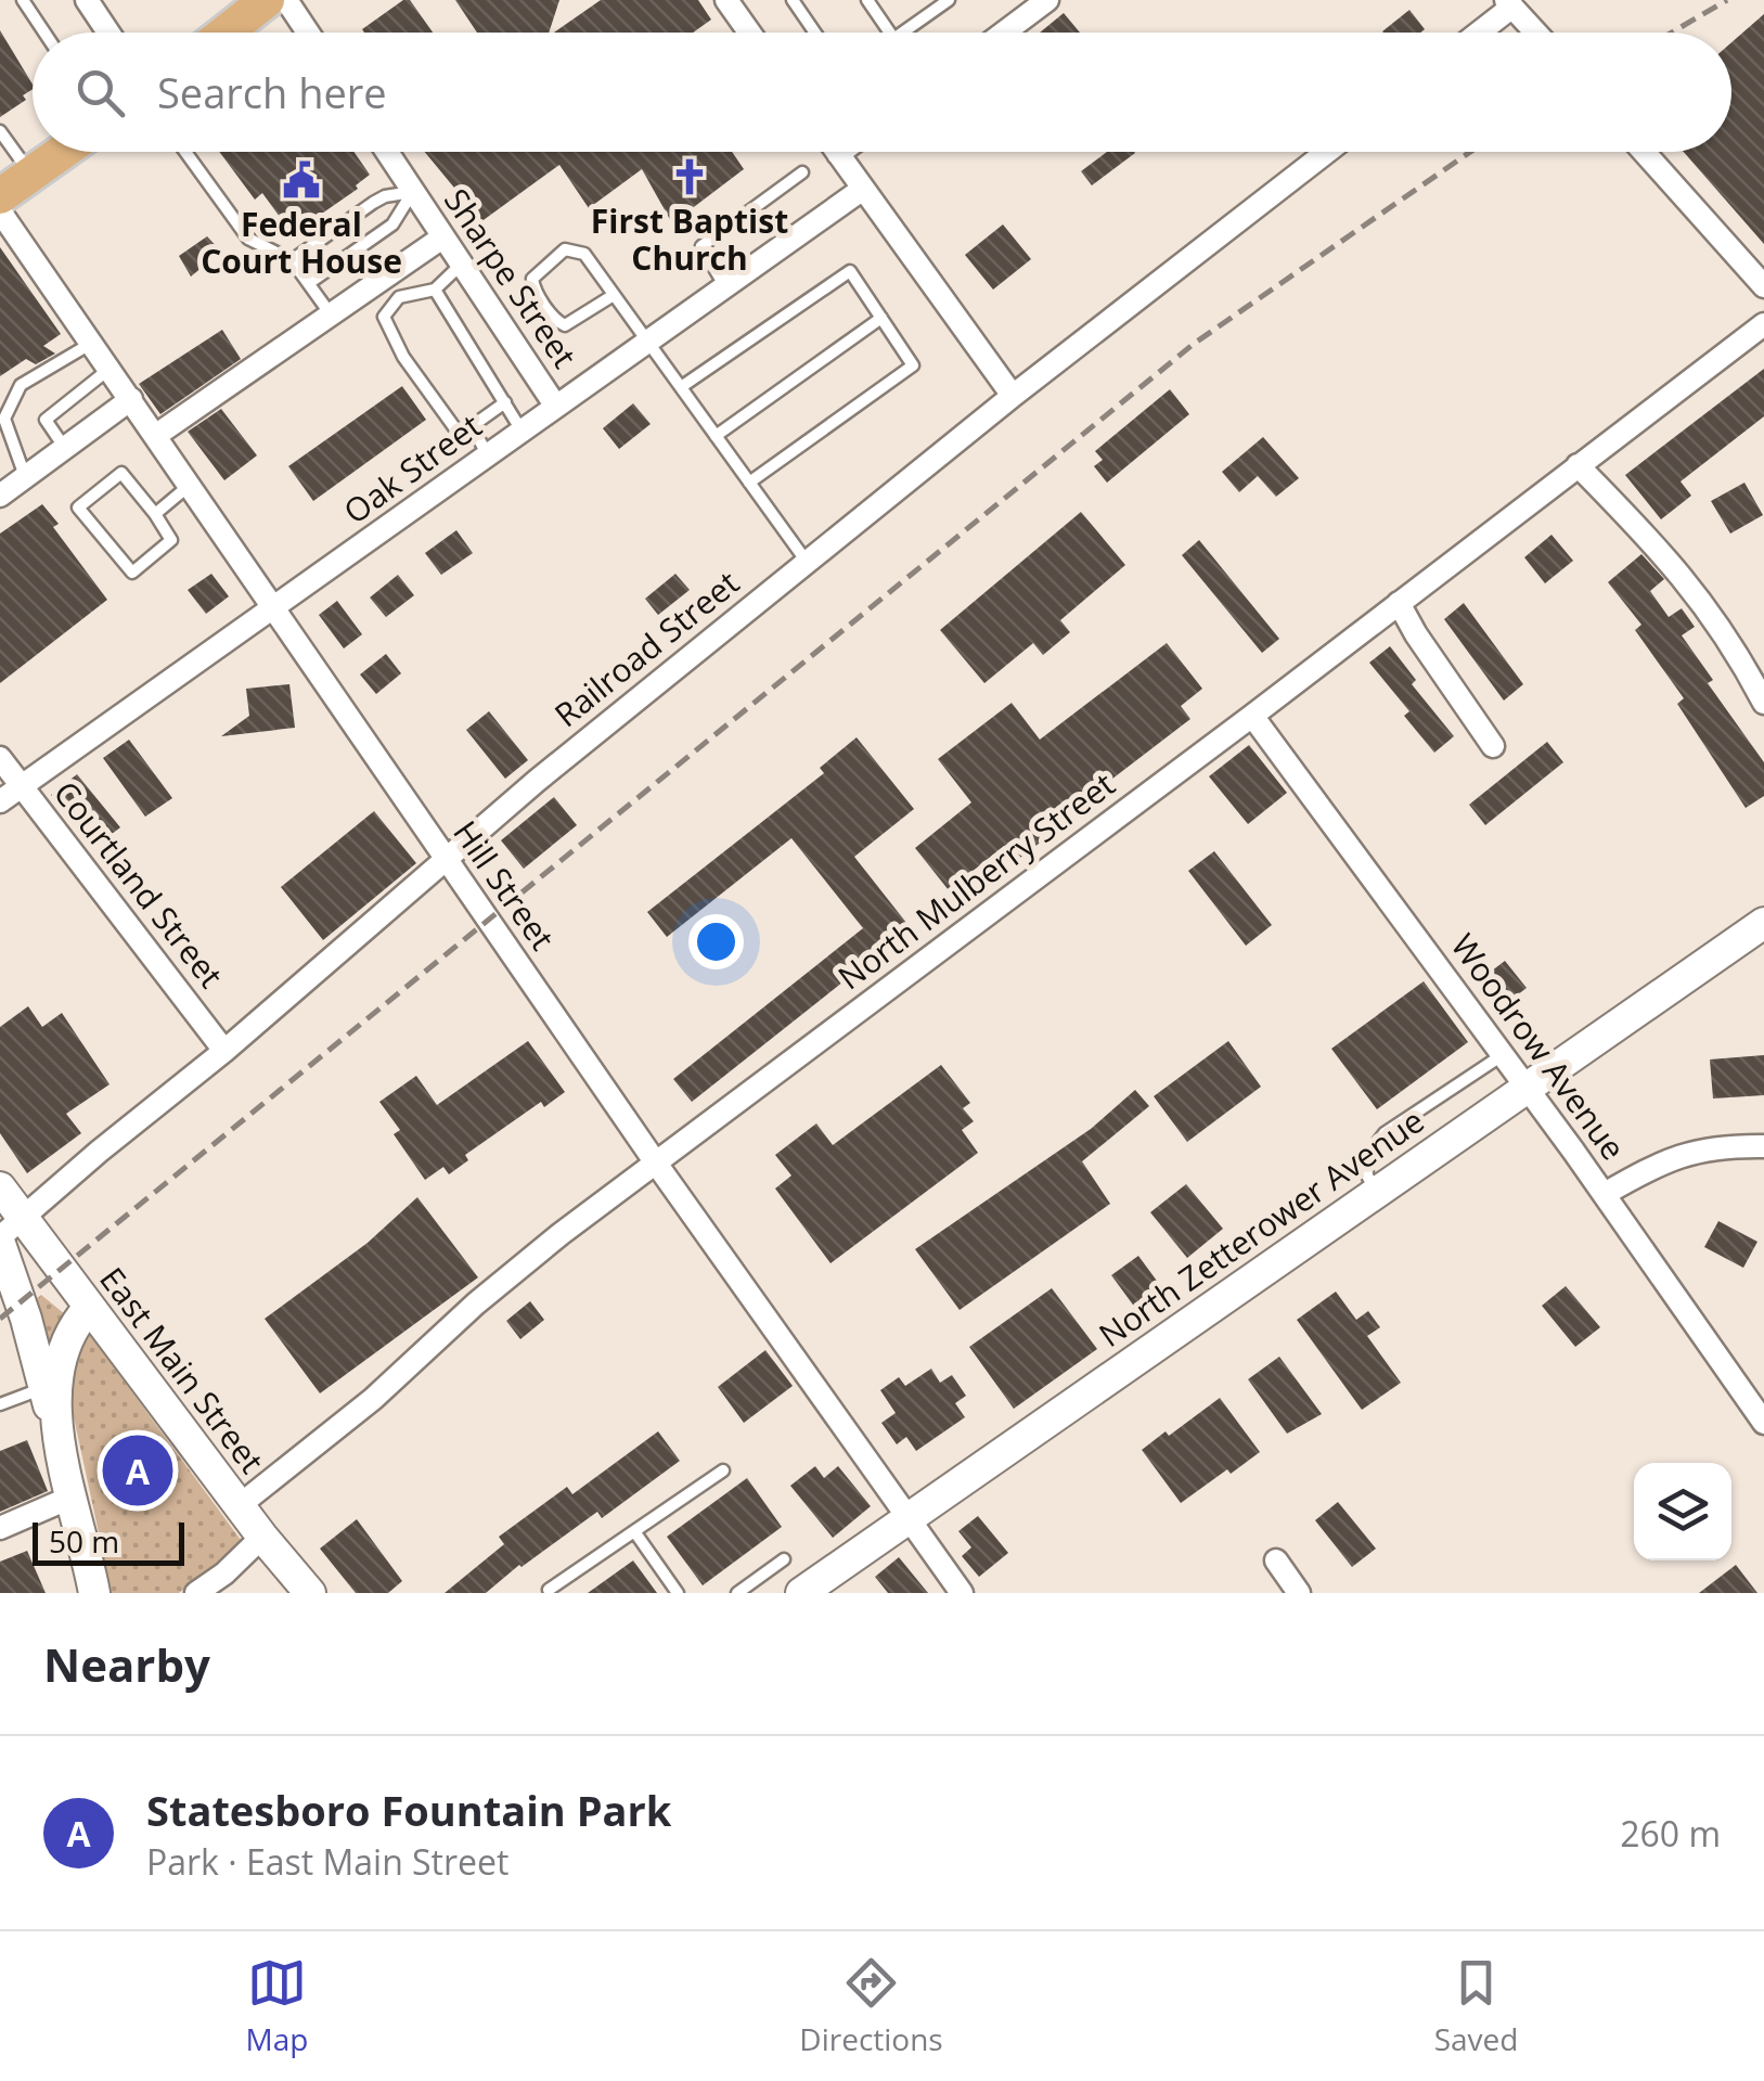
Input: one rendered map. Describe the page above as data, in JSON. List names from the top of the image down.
{
  "streets": {
    "street": [
      "Sharpe Street",
      "Oak Street",
      "Railroad Street",
      "North Mulberry Street",
      "Courtland Street",
      "Hill Street",
      "Woodrow Avenue",
      "North Zetterower Avenue",
      "East Main Street"
    ]
  },
  "crossings": [
    ["Sharpe Street", "Oak Street"],
    ["Oak Street", "Courtland Street"],
    ["Oak Street", "Hill Street"],
    ["Railroad Street", "Courtland Street"],
    ["Railroad Street", "Hill Street"],
    ["Railroad Street", "East Main Street"],
    ["North Mulberry Street", "Hill Street"],
    ["North Mulberry Street", "Woodrow Avenue"],
    ["North Mulberry Street", "East Main Street"],
    ["Hill Street", "North Zetterower Avenue"],
    ["Woodrow Avenue", "North Zetterower Avenue"]
  ],
  "places": {
    "church": ["First Baptist Church"],
    "public building": ["Federal Court House"]
  },
  "scale_bar": "50 m",
  "page": {
    "search": "Search here",
    "pins": "A",
    "scale": "50 m",
    "heading": "Nearby",
    "list": [
      {
        "mark": "A",
        "name": "Statesboro Fountain Park",
        "note": "Park · East Main Street",
        "value": "260 m"
      }
    ],
    "nav": ["Map", "Directions", "Saved"]
  }
}
